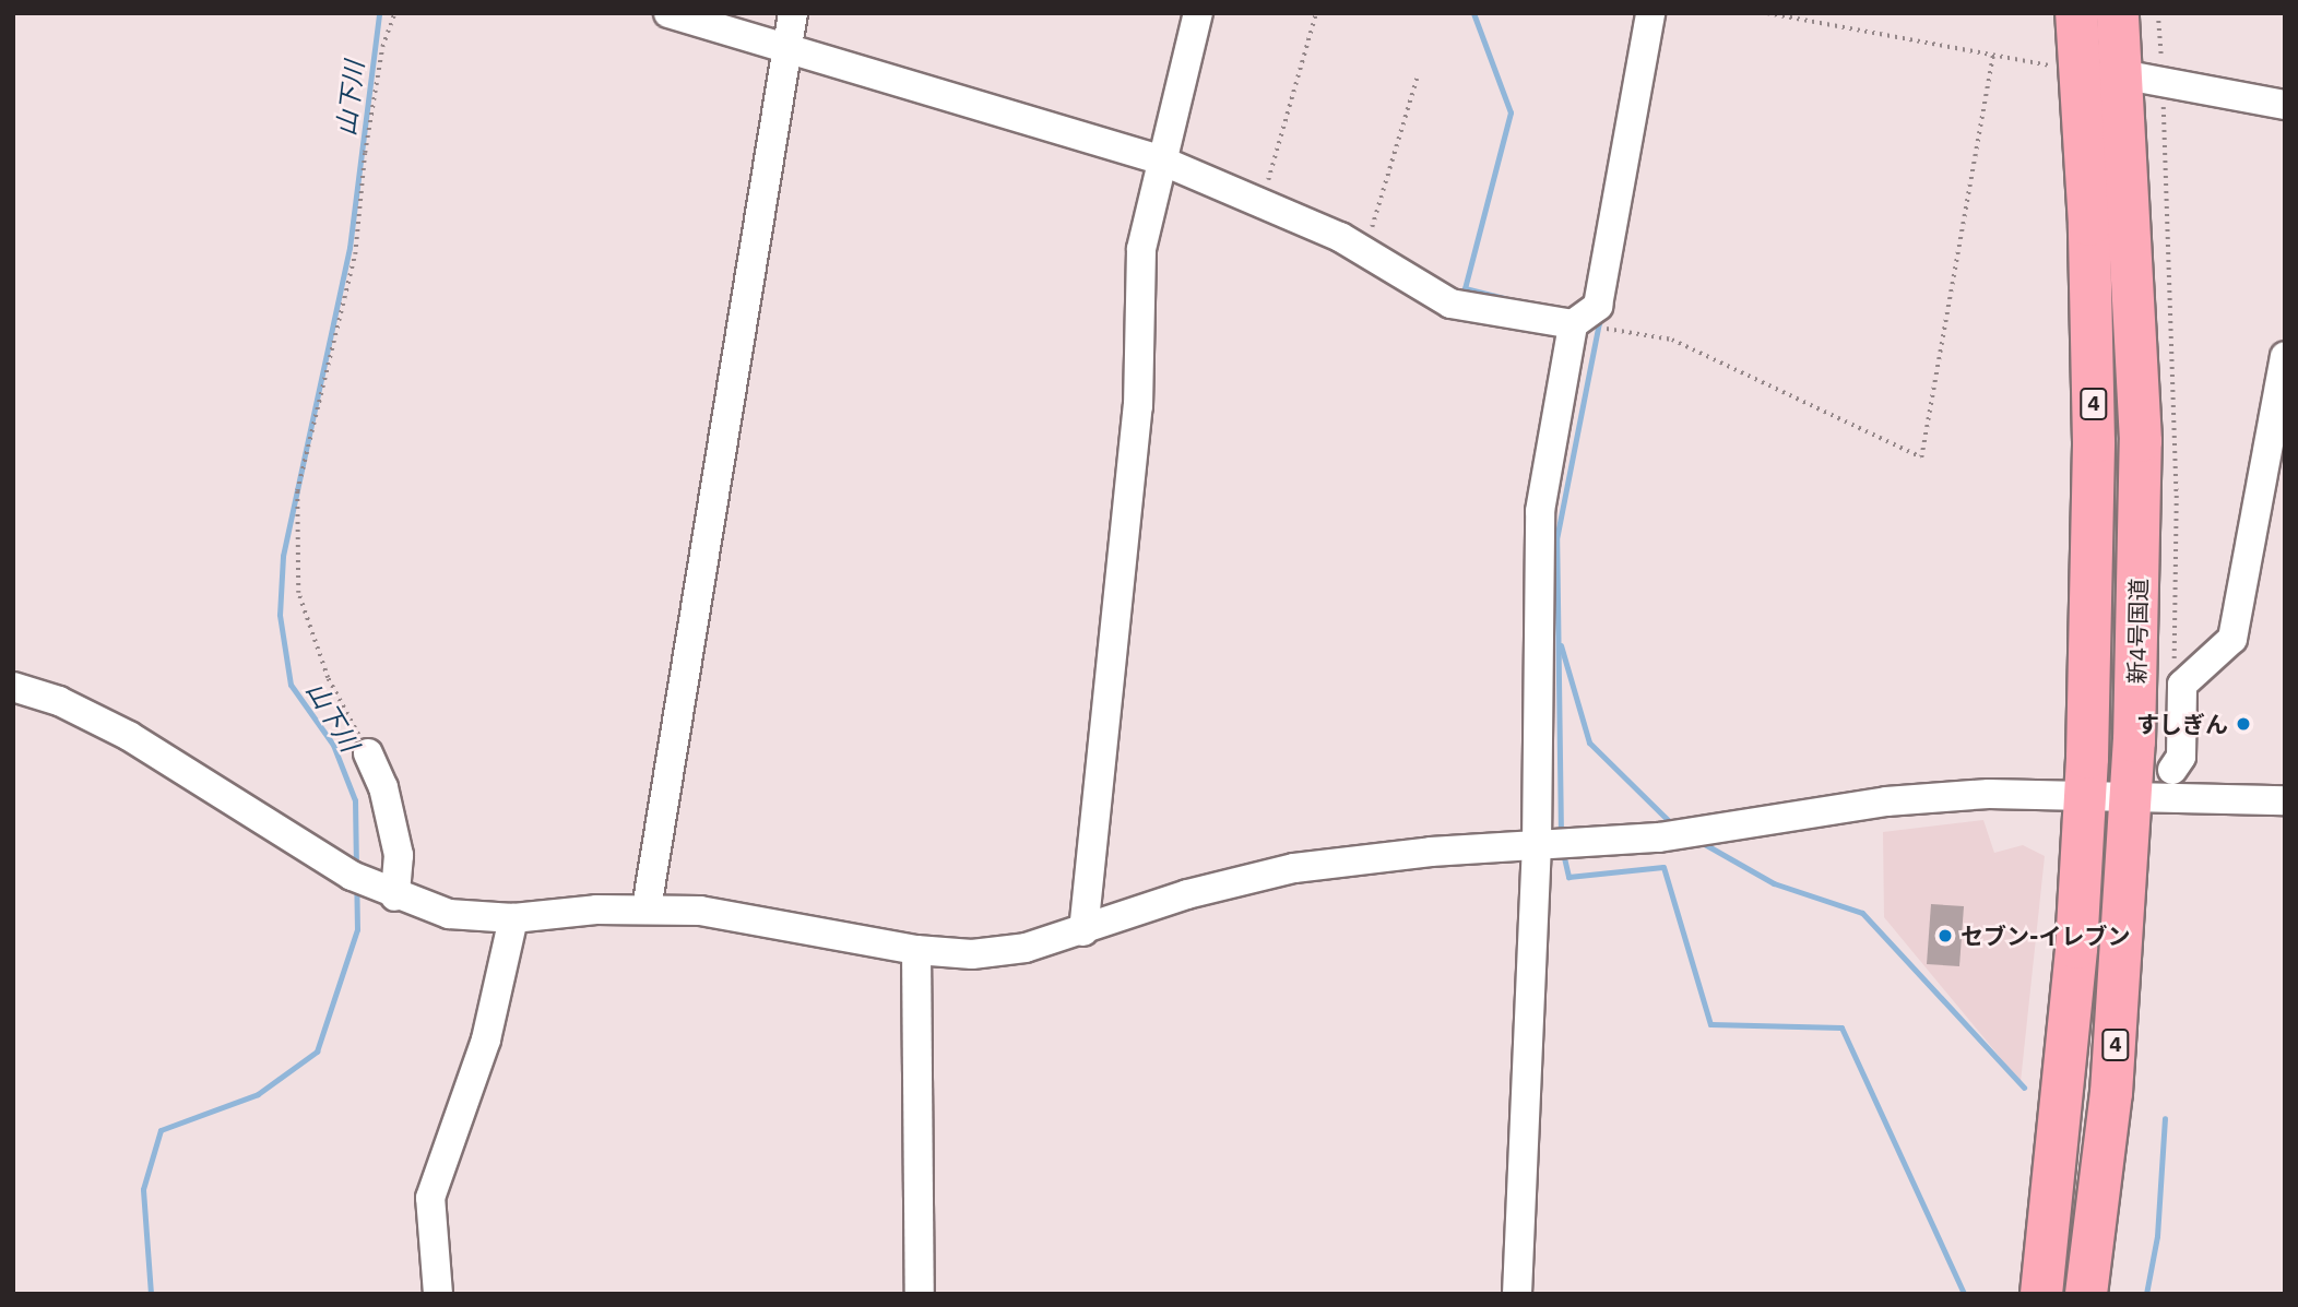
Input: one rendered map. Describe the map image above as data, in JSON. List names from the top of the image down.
{
  "streets": {
    "highway": ["4", "新4号国道"]
  },
  "water": ["山下川"],
  "places": ["すしぎん", "セブン-イレブン"]
}
